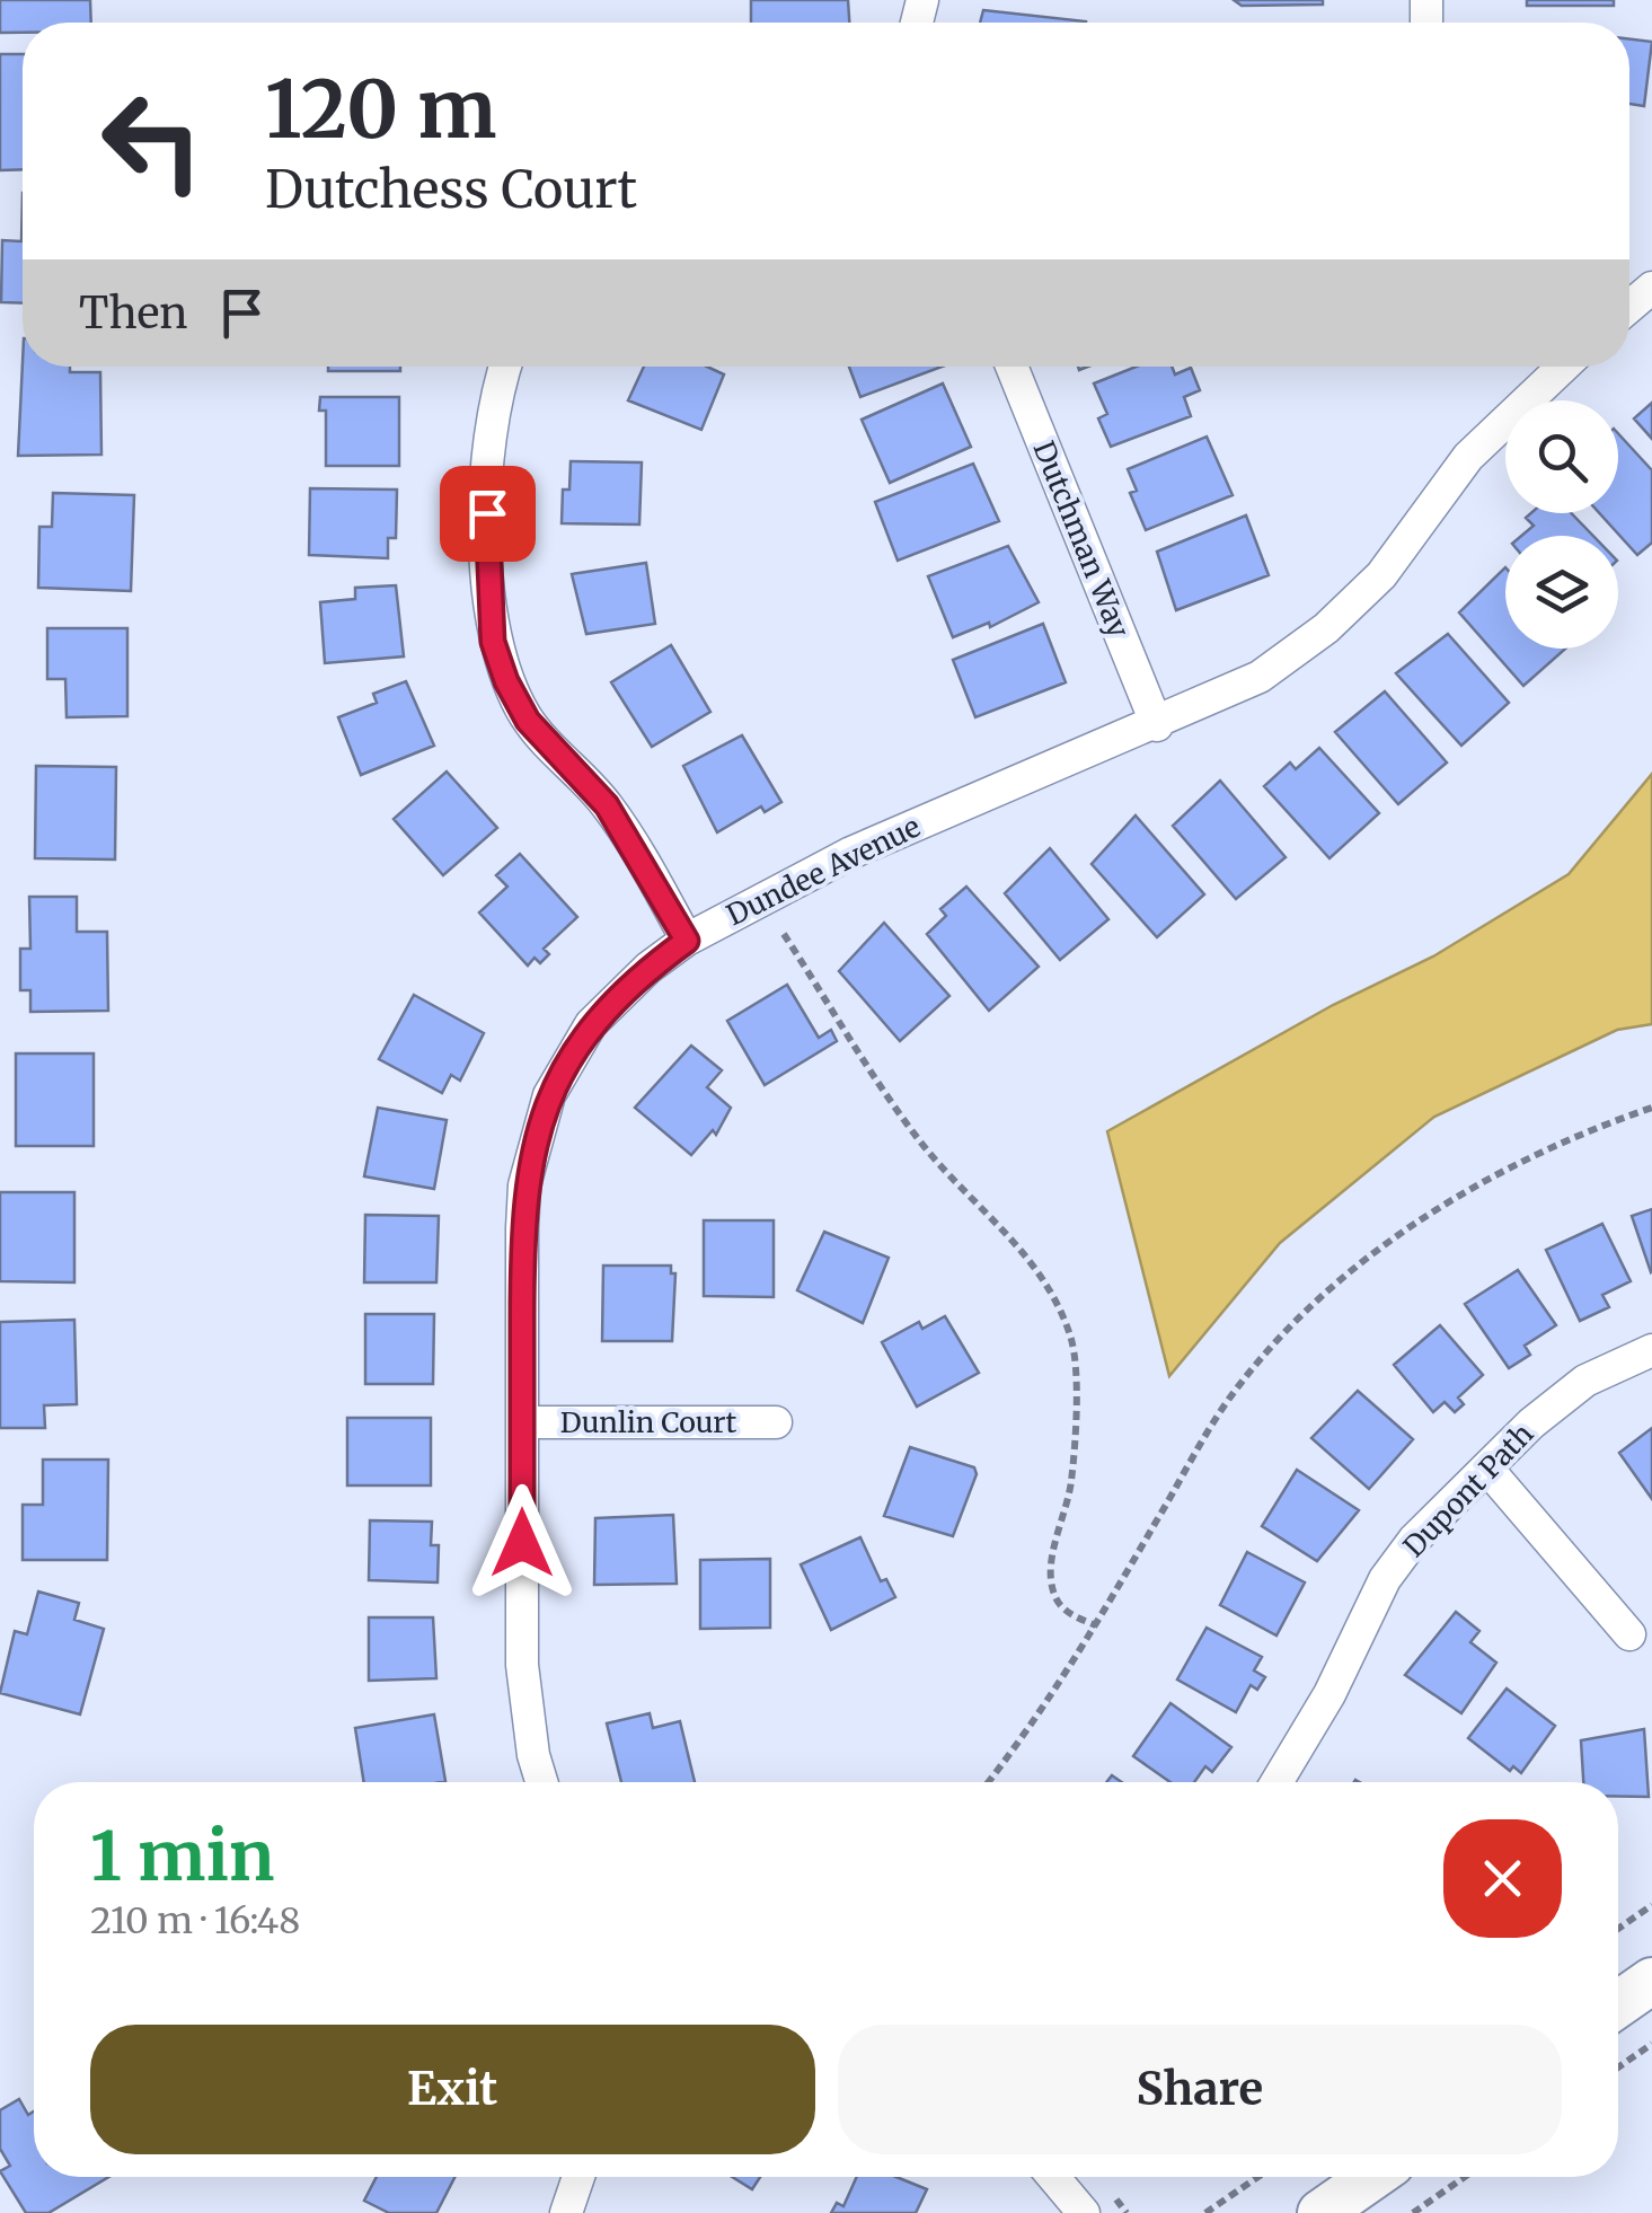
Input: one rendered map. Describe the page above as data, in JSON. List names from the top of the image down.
{
  "streets": {
    "street": [
      "Dutchman Way",
      "Dundee Avenue",
      "Dunlin Court",
      "Dupont Path"
    ]
  },
  "crossings": [
    ["Dutchman Way", "Dundee Avenue"],
    ["Dundee Avenue", "Dunlin Court"]
  ],
  "page": {
    "turn": ["120 m", "Dutchess Court"],
    "then": "Then",
    "heading": ["1 min", "210 m · 16:48"],
    "buttons": ["Exit", "Share"]
  }
}
